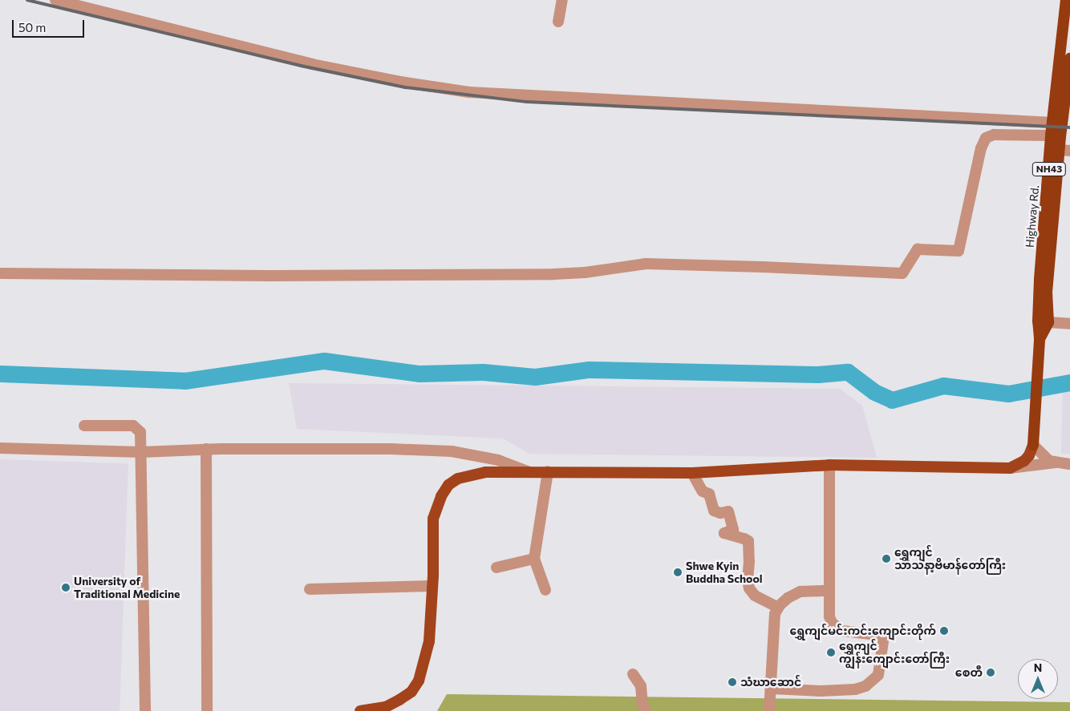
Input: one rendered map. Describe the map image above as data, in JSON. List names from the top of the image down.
{
  "streets": {
    "highway": ["NH43", "Highway Rd."]
  },
  "crossings": [
    ["NH43", "Highway Rd."]
  ],
  "places": [
    "ရွှေကျင် သာသနာ့ဗိမာန်တော်ကြီး",
    "Shwe Kyin Buddha School",
    "University of Traditional Medicine",
    "ရွှေကျင်မင်းကင်းကျောင်းတိုက်",
    "ရွှေကျင် ကျွန်းကျောင်းတော်ကြီး",
    "စေတီ",
    "သံဃာဆောင်"
  ],
  "scale_bar": "50 m",
  "north": "top"
}
